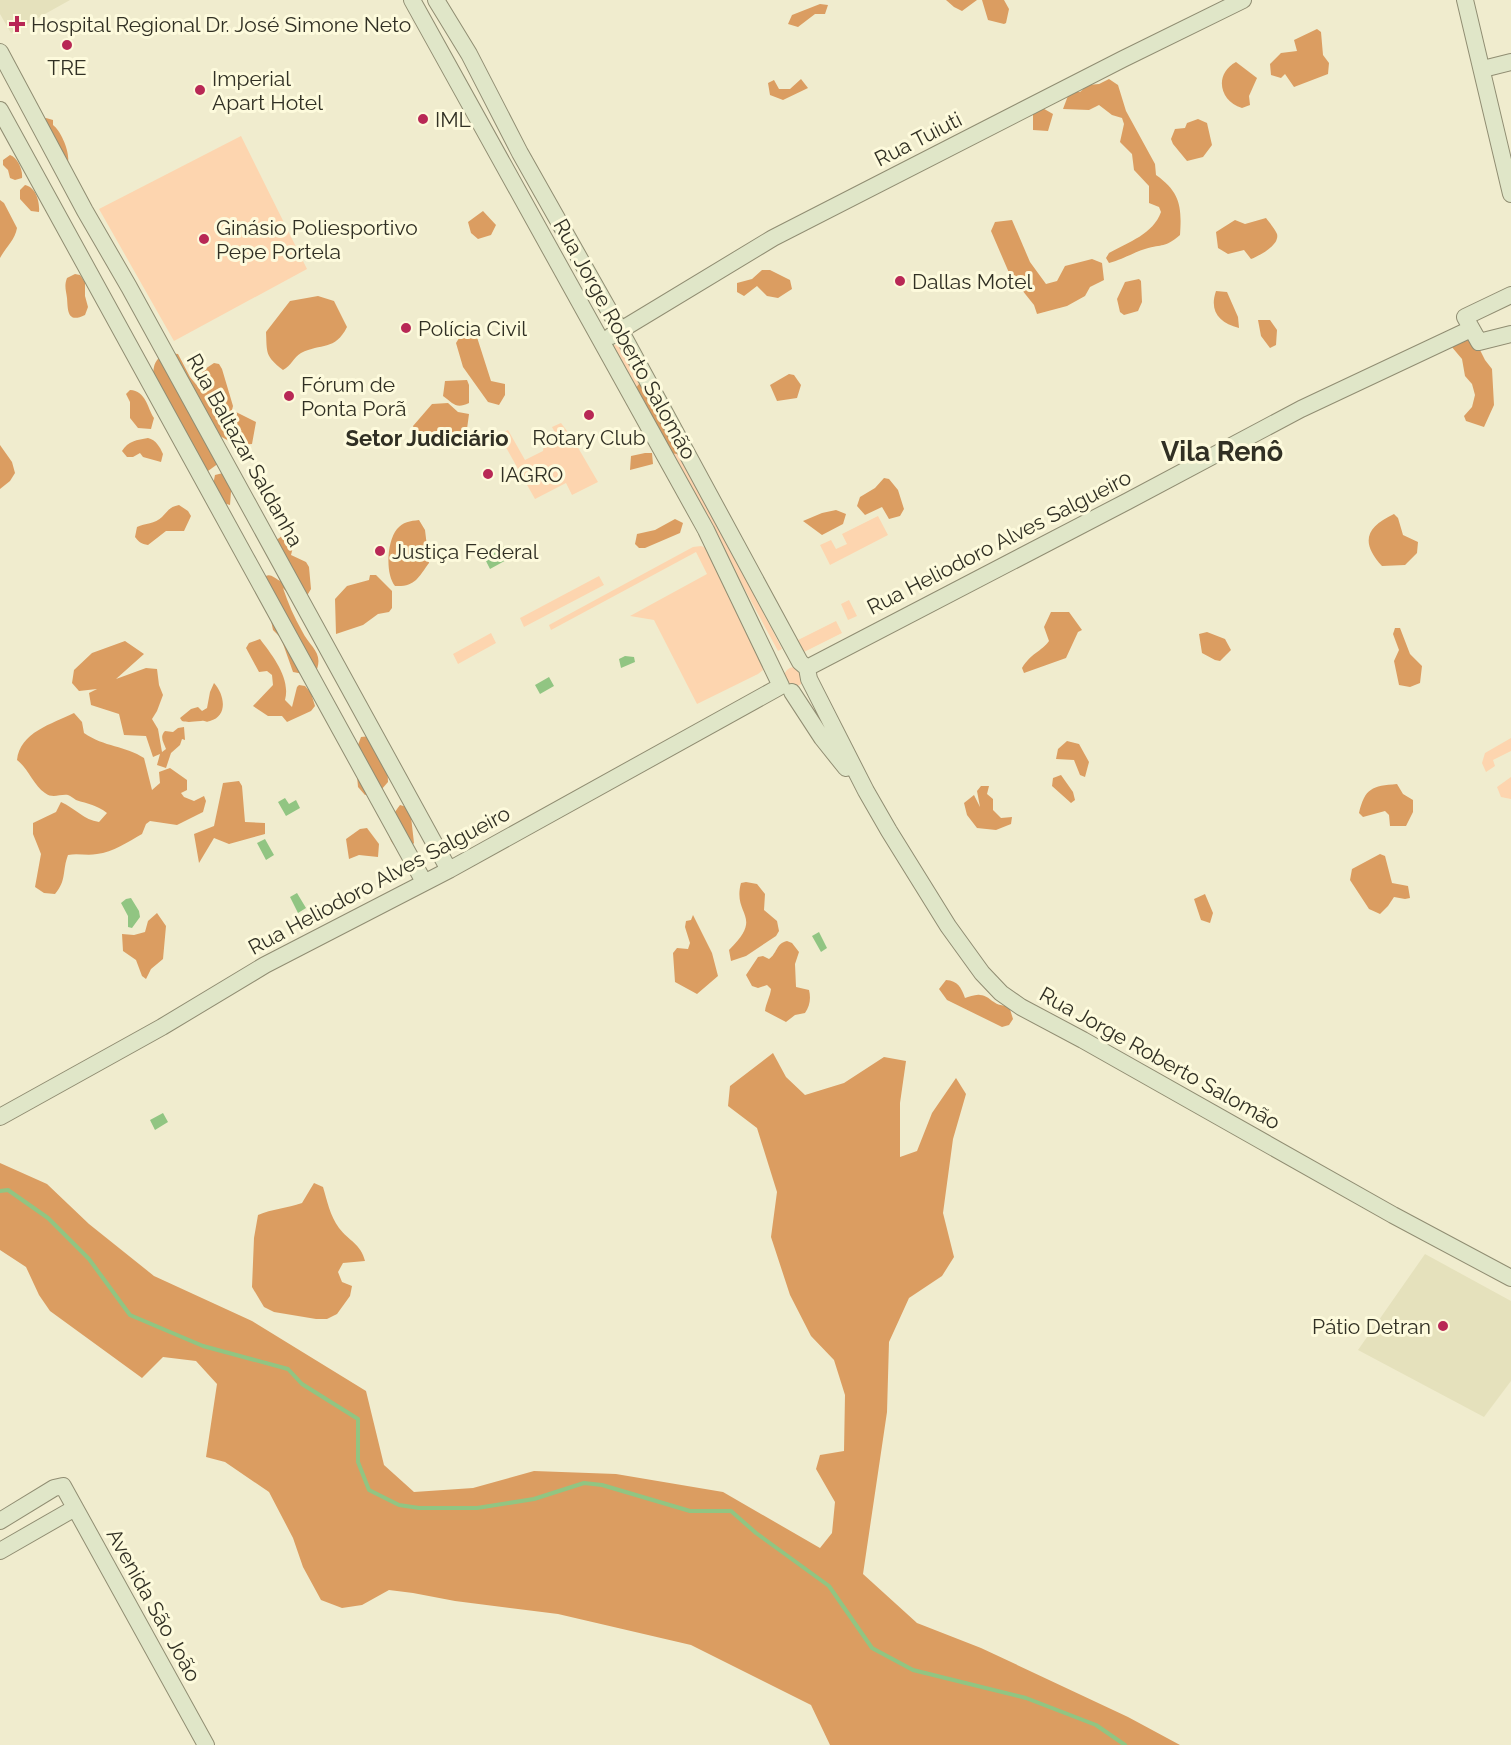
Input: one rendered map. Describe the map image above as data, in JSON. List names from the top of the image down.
{
  "streets": {
    "main road": [
      "Rua Tuiuti",
      "Rua Jorge Roberto Salomão",
      "Rua Baltazar Saldanha",
      "Rua Heliodoro Alves Salgueiro",
      "Avenida São João"
    ]
  },
  "crossings": [
    ["Rua Tuiuti", "Rua Jorge Roberto Salomão"],
    ["Rua Jorge Roberto Salomão", "Rua Heliodoro Alves Salgueiro"],
    ["Rua Baltazar Saldanha", "Rua Heliodoro Alves Salgueiro"]
  ],
  "districts": ["Setor Judiciário", "Vila Renô"],
  "places": {
    "health": ["Hospital Regional Dr. José Simone Neto"],
    "other": [
      "TRE",
      "Imperial Apart Hotel",
      "IML",
      "Ginásio Poliesportivo Pepe Portela",
      "Dallas Motel",
      "Polícia Civil",
      "Fórum de Ponta Porã",
      "Rotary Club",
      "IAGRO",
      "Justiça Federal",
      "Pátio Detran"
    ]
  }
}
